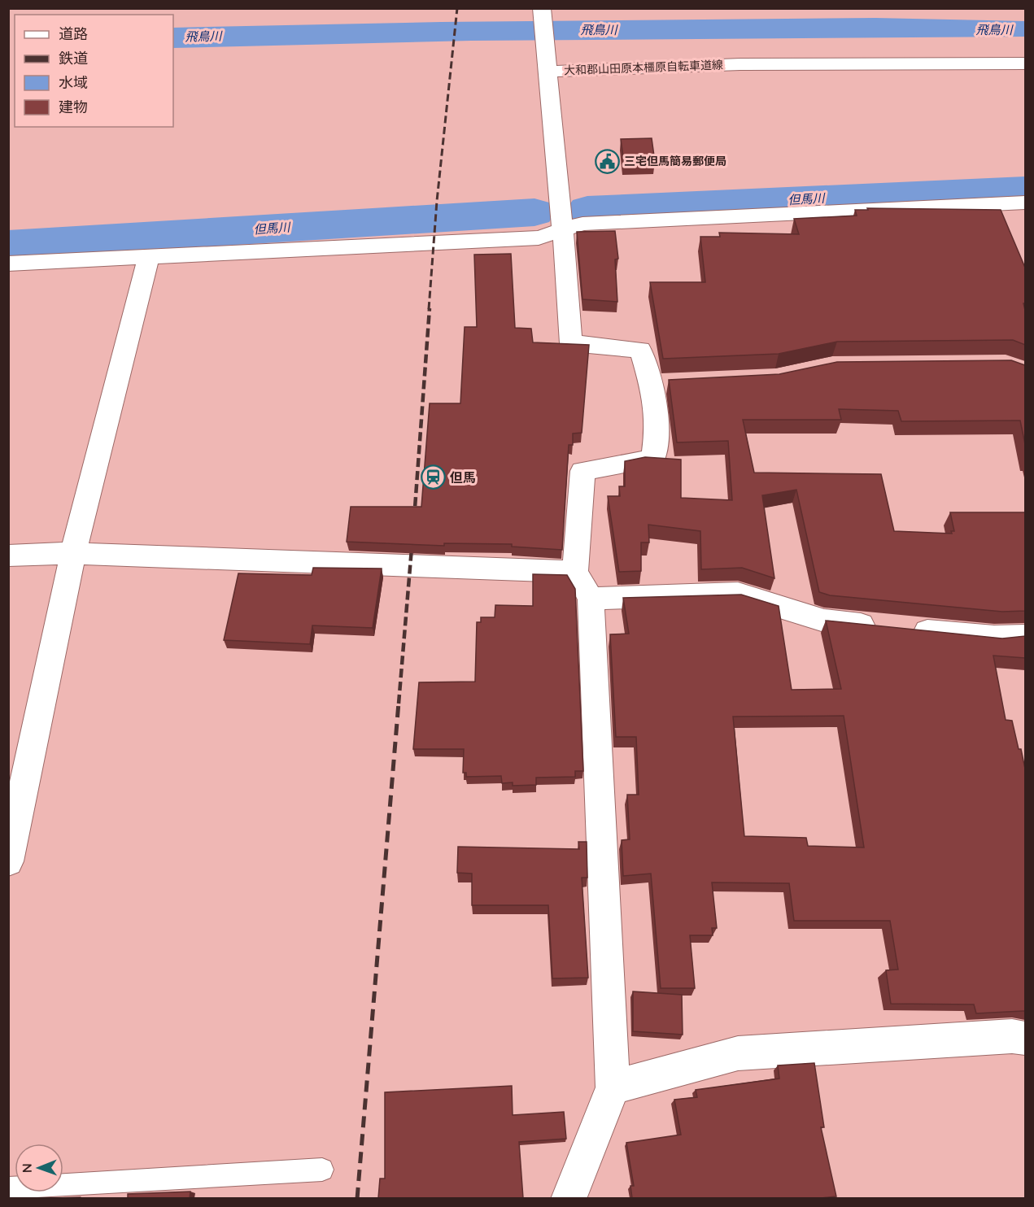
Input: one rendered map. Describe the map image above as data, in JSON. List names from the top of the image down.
{
  "streets": {
    "street": ["大和郡山田原本橿原自転車道線"]
  },
  "water": ["飛鳥川", "但馬川"],
  "places": {
    "public building": ["三宅但馬簡易郵便局"],
    "station": ["但馬"]
  },
  "legend": [
    "道路",
    "鉄道",
    "水域",
    "建物"
  ],
  "north": "left"
}
